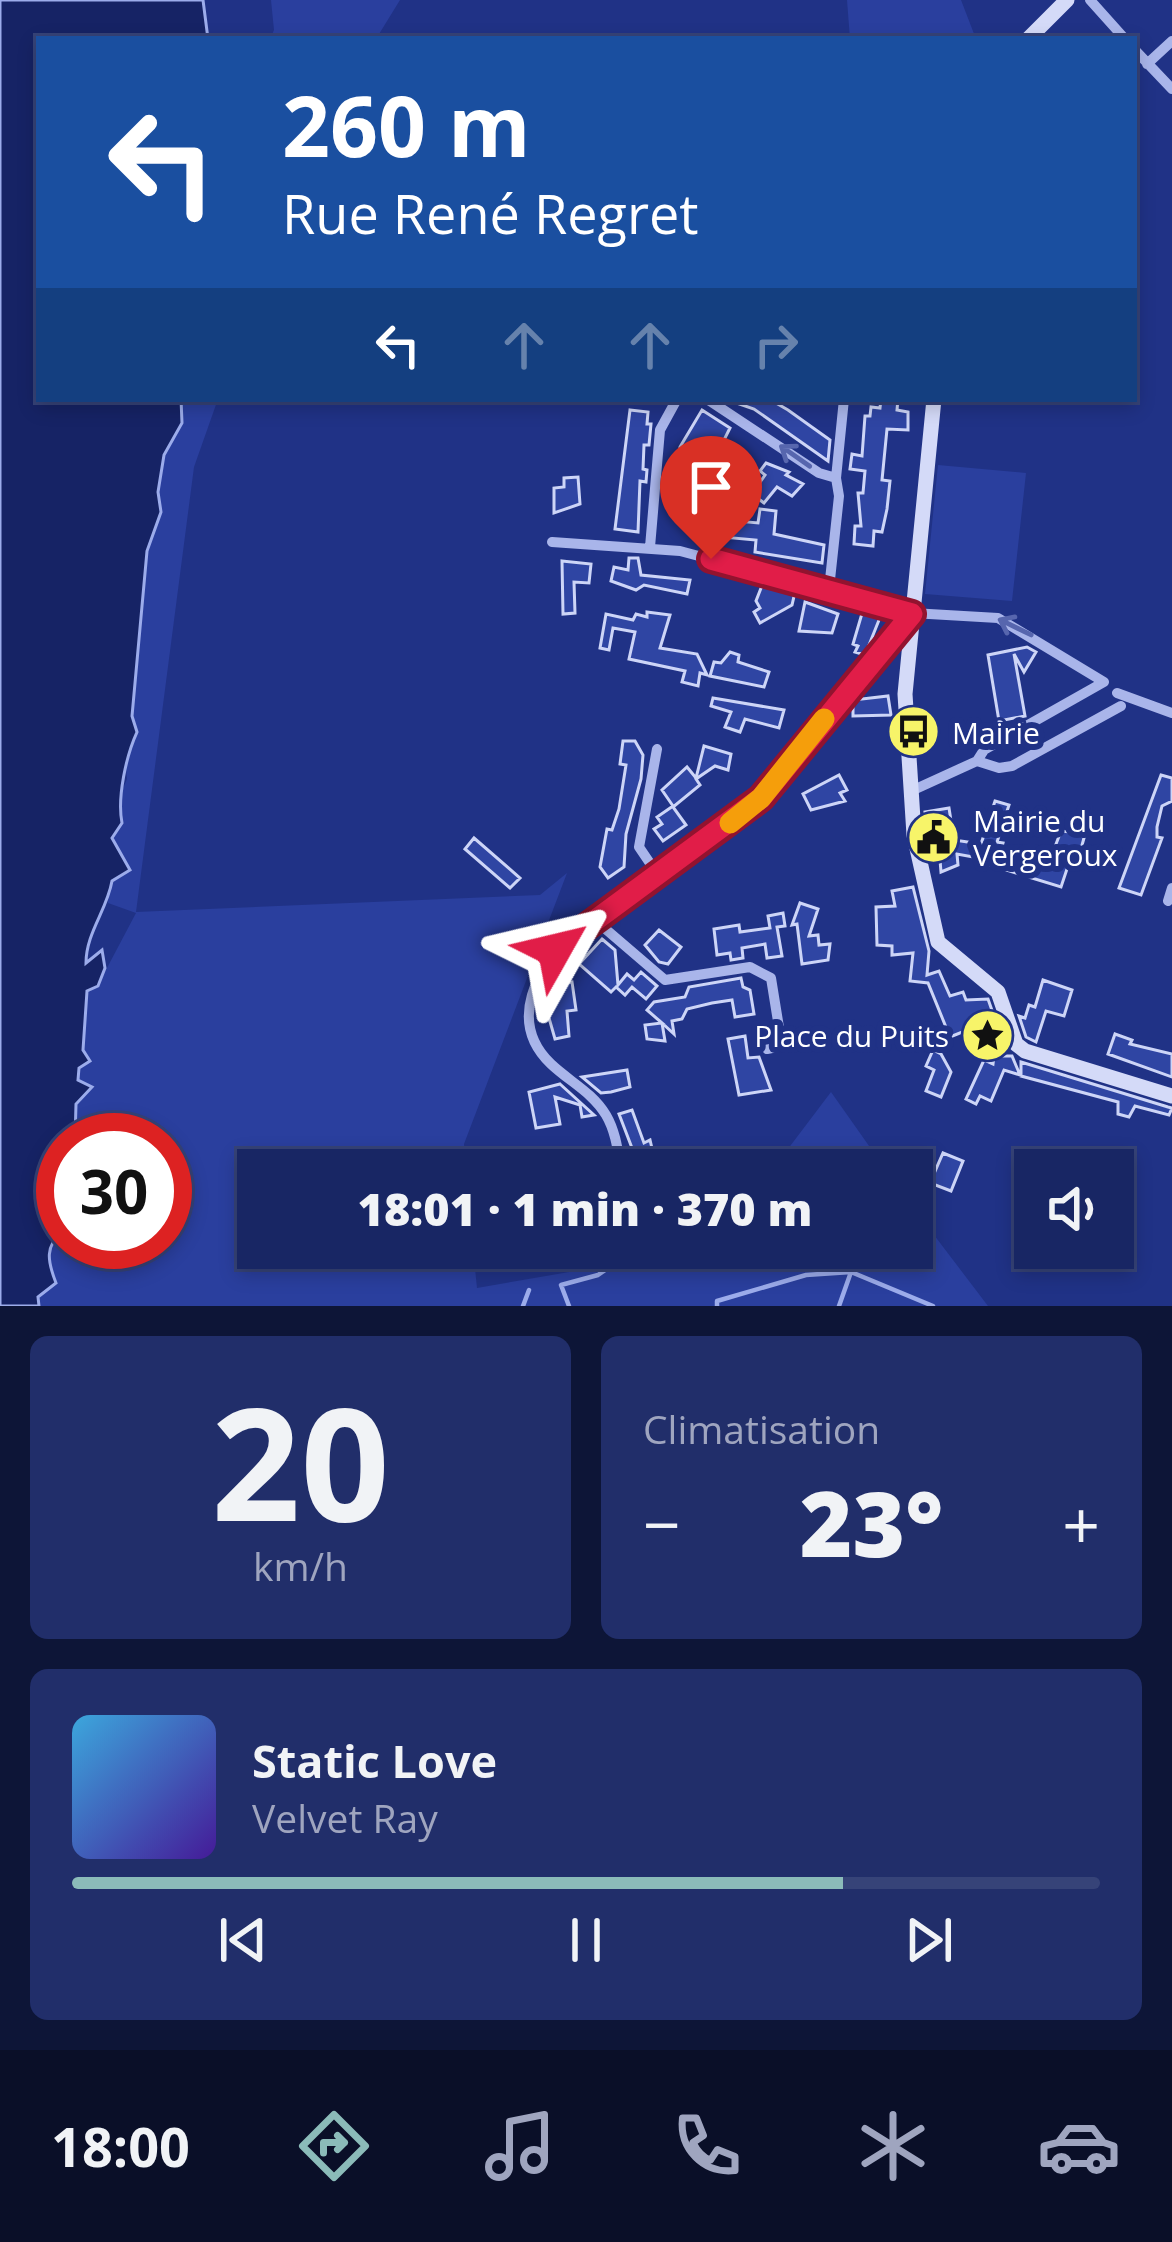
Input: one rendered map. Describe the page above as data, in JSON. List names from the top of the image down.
{
  "places": {
    "bus stop": ["Mairie"],
    "public building": ["Mairie du Vergeroux"],
    "place": ["Place du Puits"]
  },
  "page": {
    "turn": ["260 m", "Rue René Regret"],
    "limit": "30",
    "trip": "18:01 · 1 min · 370 m",
    "tile": [
      ["20", "km/h"],
      "Climatisation"
    ],
    "heat": ["−", "23°", "+"],
    "song": ["Static Love", "Velvet Ray"],
    "tabs": "18:00"
  }
}
